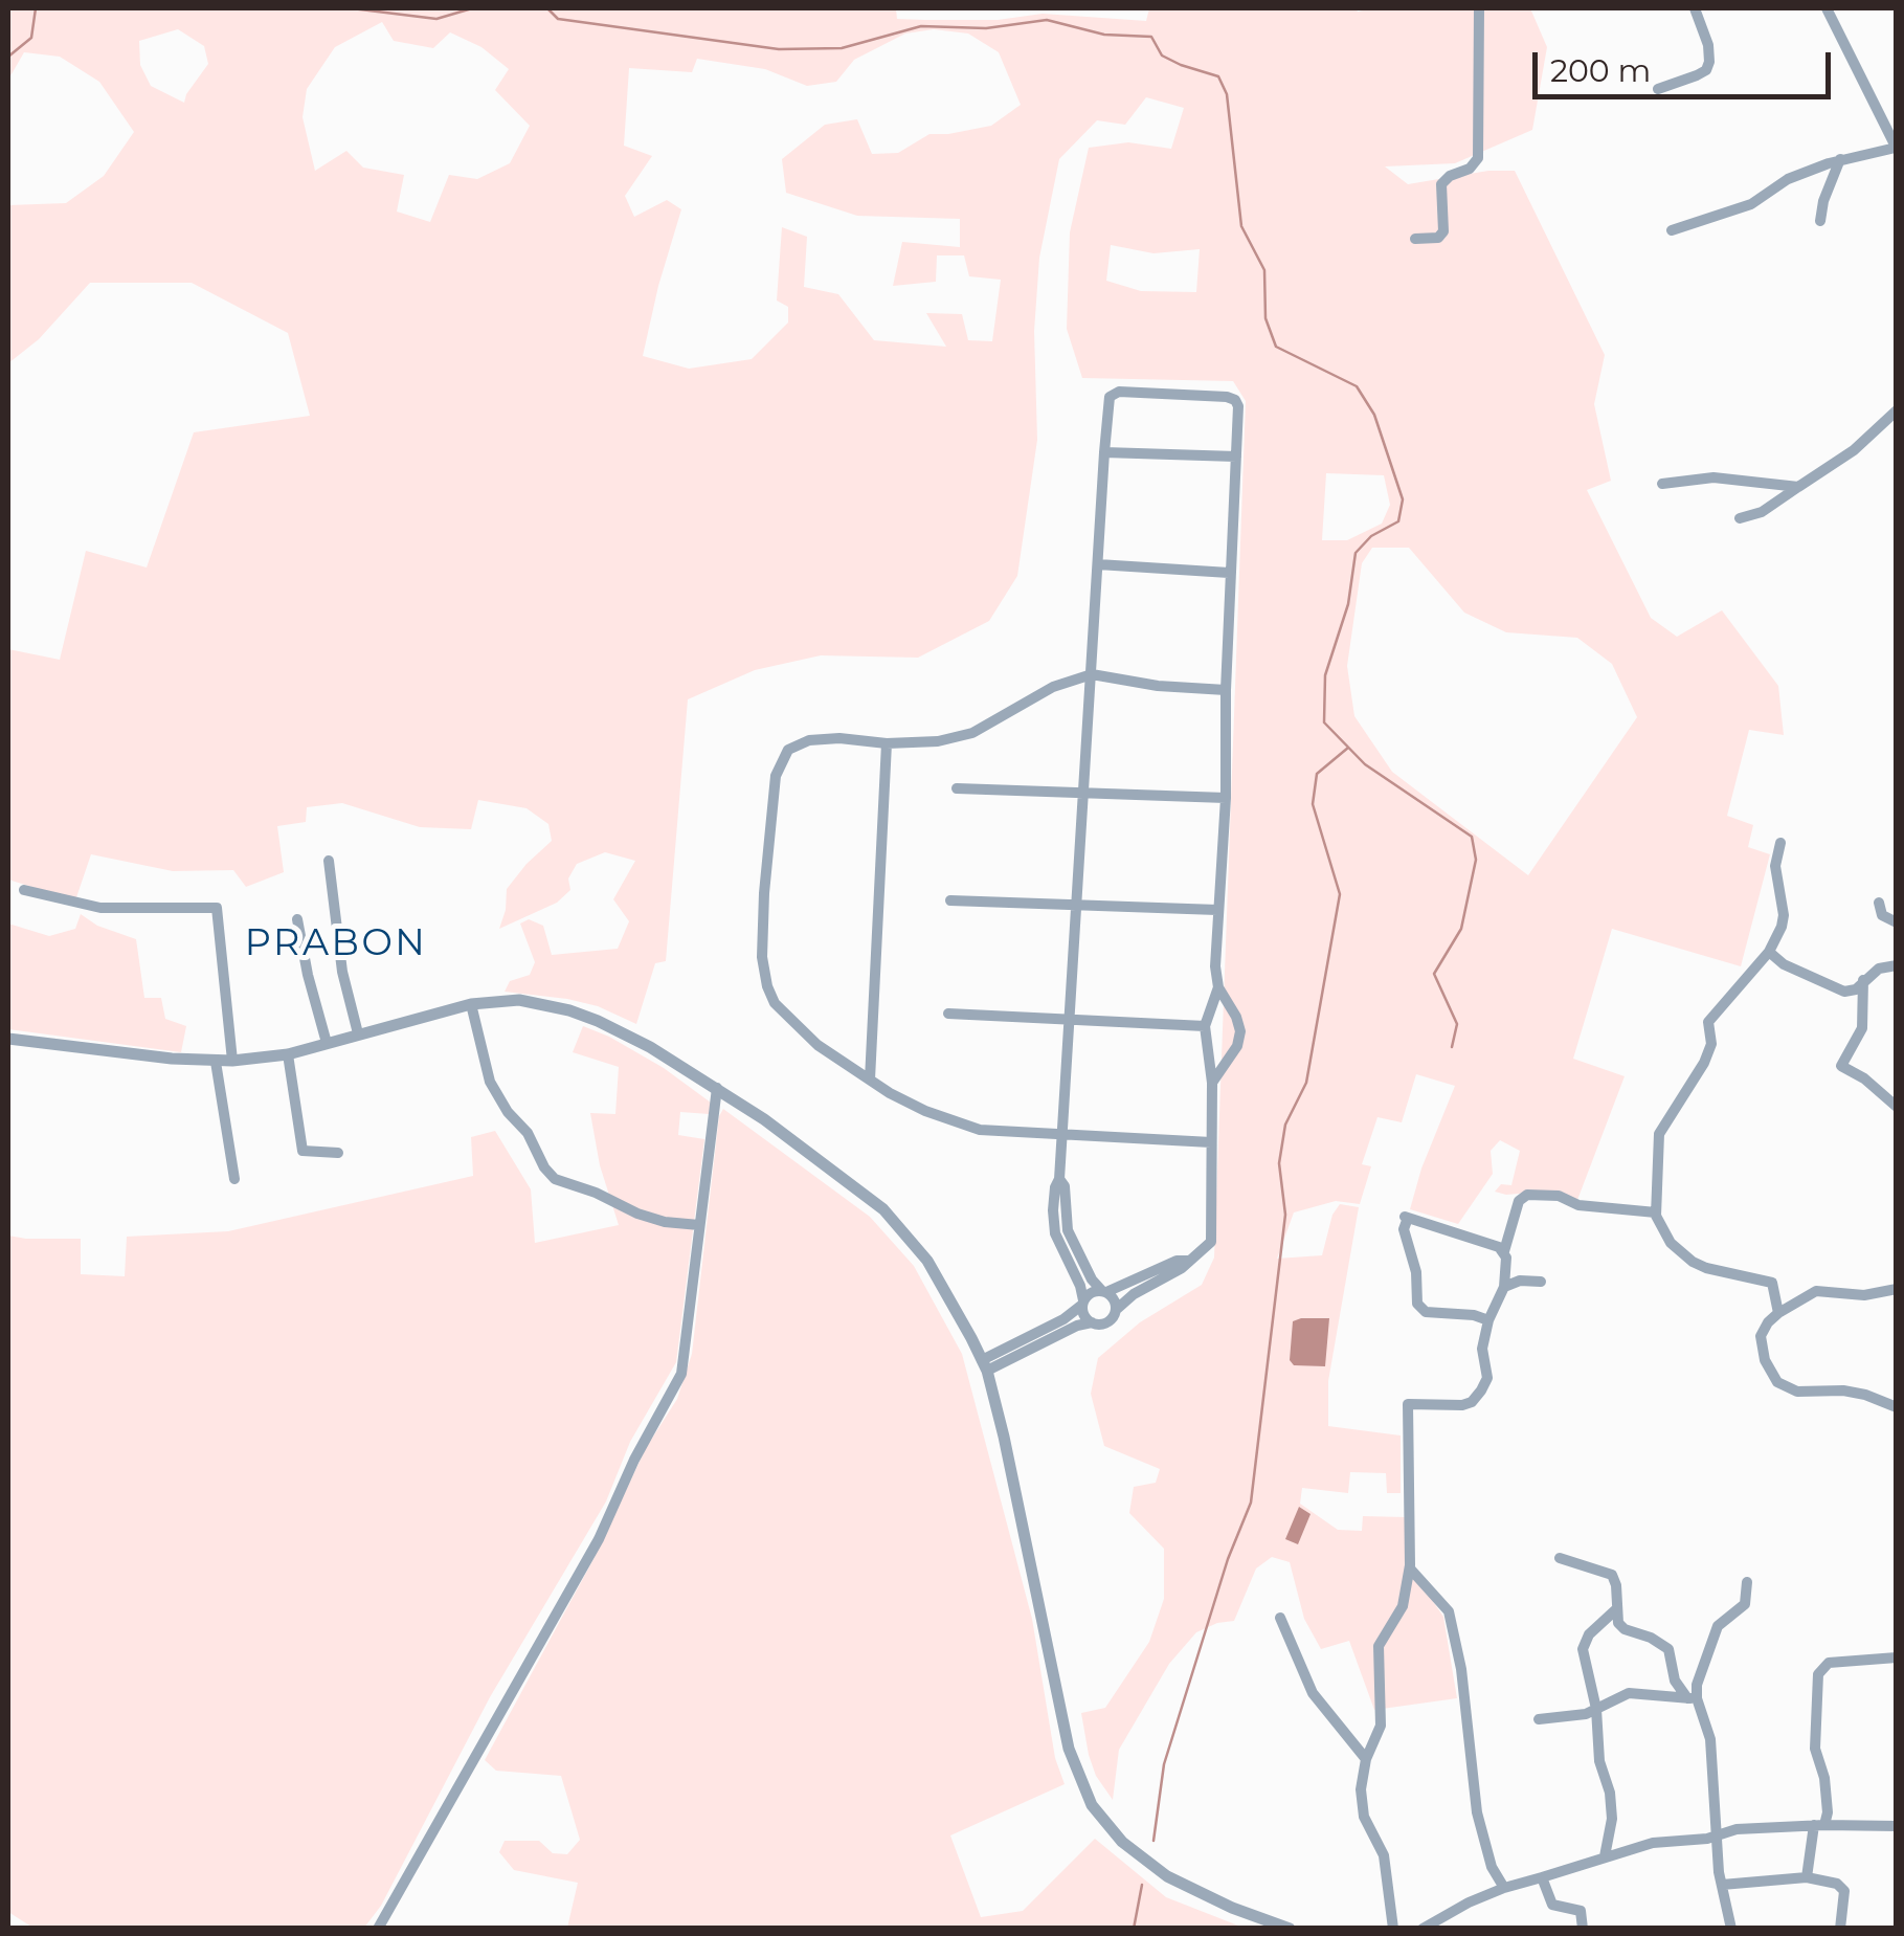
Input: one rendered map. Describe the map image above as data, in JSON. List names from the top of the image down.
{
  "districts": ["PRABON"],
  "scale_bar": "200 m"
}
